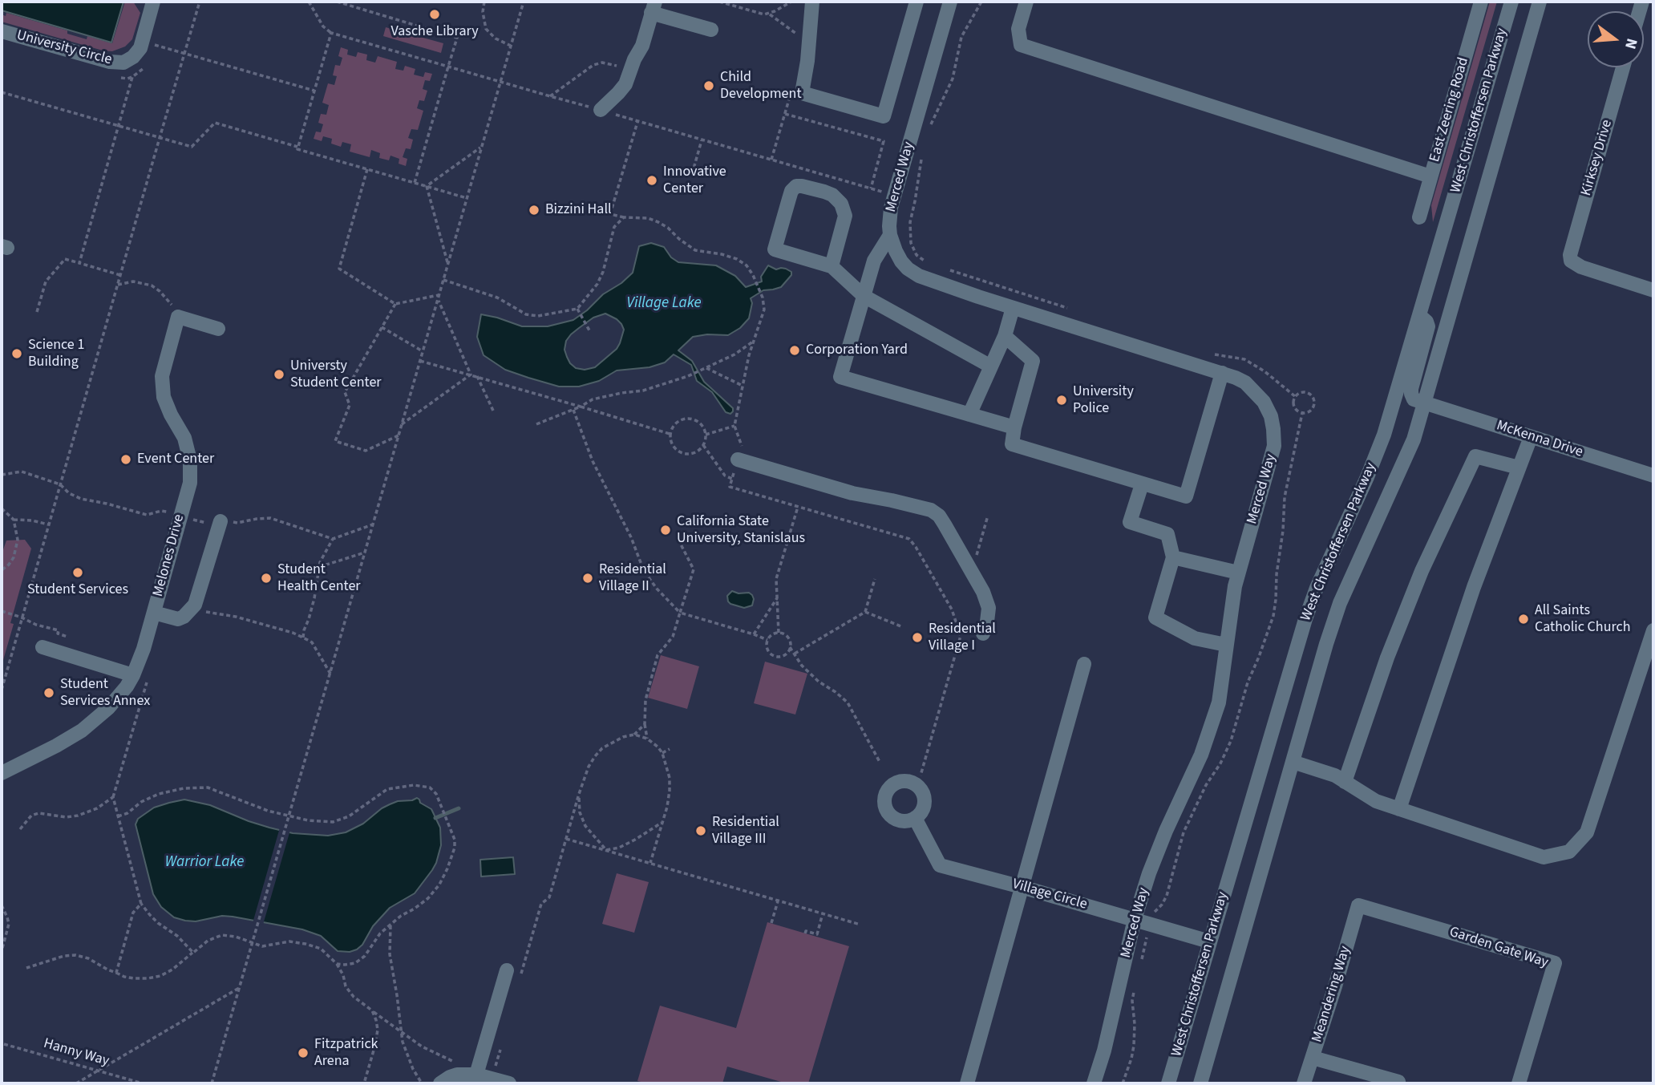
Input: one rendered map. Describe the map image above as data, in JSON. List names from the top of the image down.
{
  "streets": {
    "street": [
      "University Circle",
      "East Zeering Road",
      "West Christoffersen Parkway",
      "Kirksey Drive",
      "Merced Way",
      "McKenna Drive",
      "Melones Drive",
      "Village Circle",
      "Garden Gate Way",
      "Meandering Way"
    ],
    "path": ["Hanny Way"]
  },
  "crossings": [
    ["West Christoffersen Parkway", "McKenna Drive"],
    ["West Christoffersen Parkway", "Village Circle"],
    ["Merced Way", "Village Circle"],
    ["Garden Gate Way", "Meandering Way"]
  ],
  "water": ["Village Lake", "Warrior Lake"],
  "places": [
    "Vasche Library",
    "Child Development",
    "Innovative Center",
    "Bizzini Hall",
    "Corporation Yard",
    "Science 1 Building",
    "Universty Student Center",
    "University Police",
    "Event Center",
    "California State University, Stanislaus",
    "Student Services",
    "Student Health Center",
    "Residential Village II",
    "All Saints Catholic Church",
    "Residential Village I",
    "Student Services Annex",
    "Residential Village III",
    "Fitzpatrick Arena"
  ],
  "north": "right"
}
